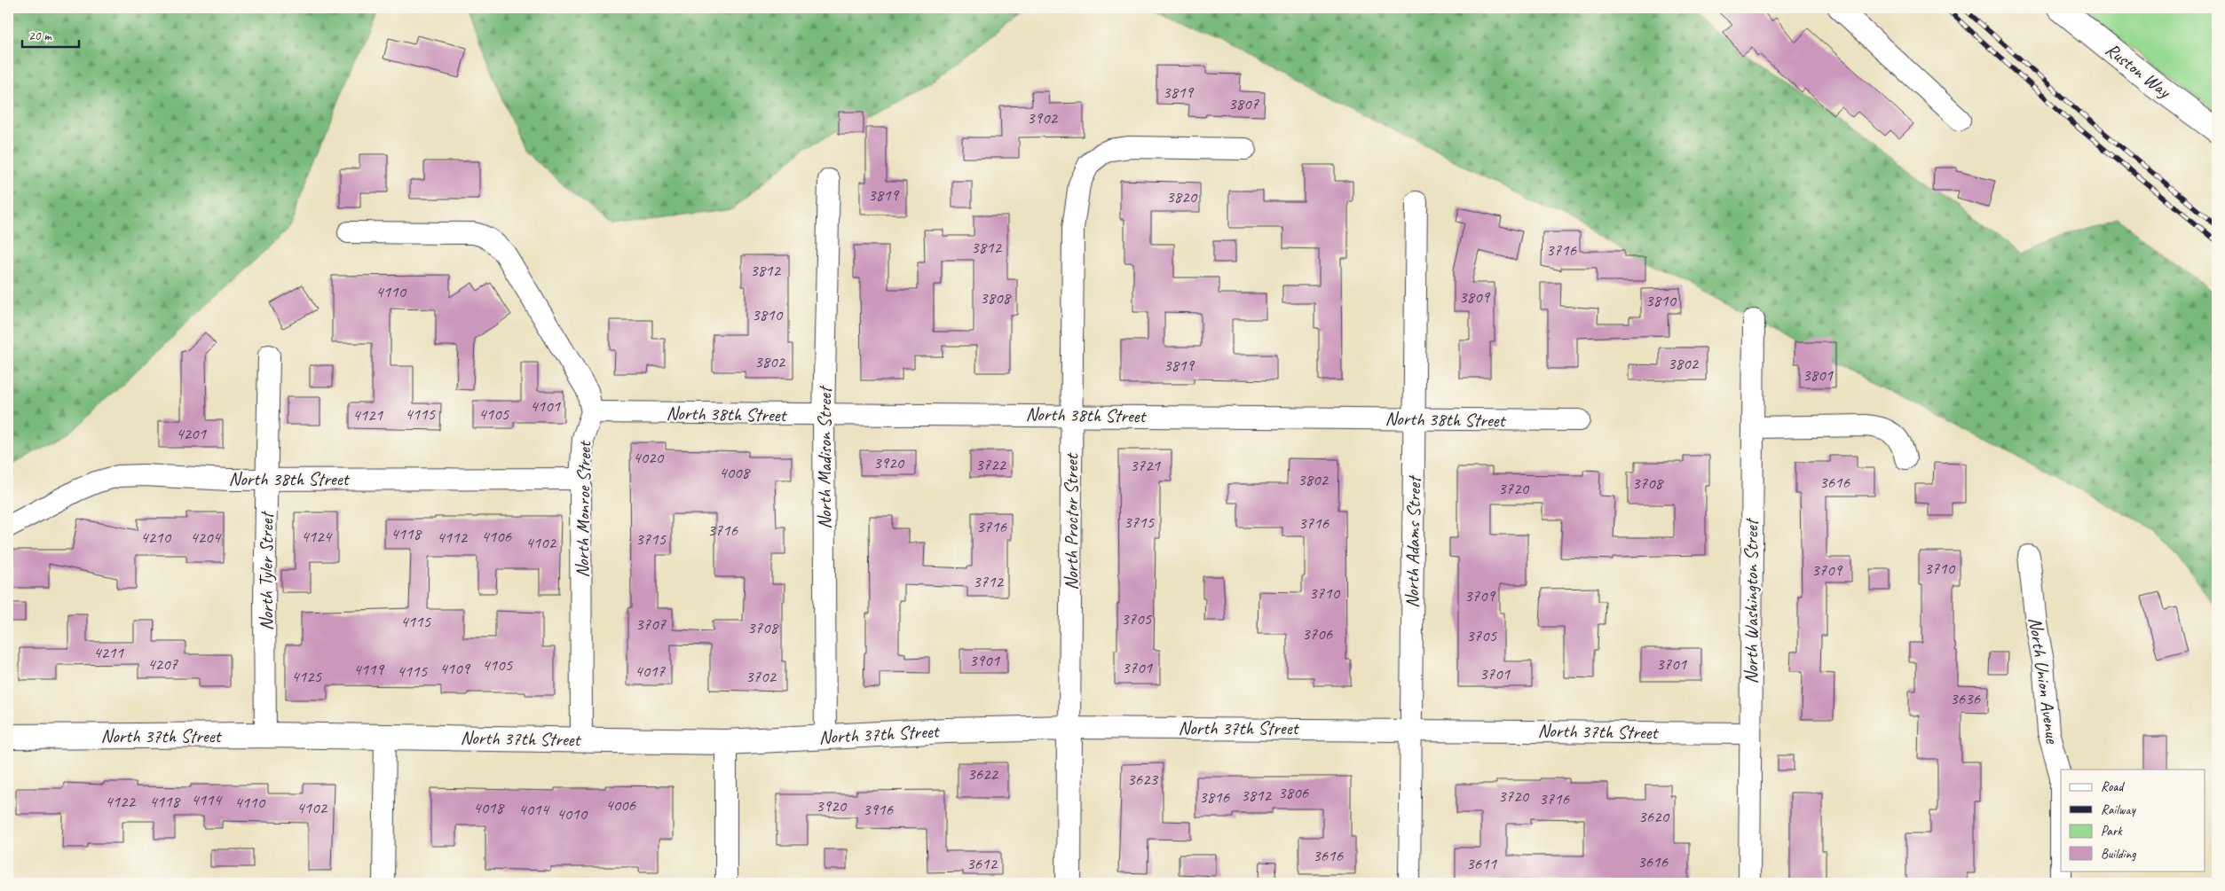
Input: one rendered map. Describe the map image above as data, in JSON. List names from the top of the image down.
{
  "streets": {
    "street": [
      "Ruston Way",
      "North 38th Street",
      "North Madison Street",
      "North Monroe Street",
      "North Proctor Street",
      "North Adams Street",
      "North Tyler Street",
      "North Washington Street",
      "North Union Avenue",
      "North 37th Street"
    ]
  },
  "crossings": [
    ["North 38th Street", "North Madison Street"],
    ["North 38th Street", "North Monroe Street"],
    ["North 38th Street", "North Proctor Street"],
    ["North 38th Street", "North Adams Street"],
    ["North 38th Street", "North Tyler Street"],
    ["North Madison Street", "North 37th Street"],
    ["North Monroe Street", "North 37th Street"],
    ["North Proctor Street", "North 37th Street"],
    ["North Adams Street", "North 37th Street"],
    ["North Tyler Street", "North 37th Street"],
    ["North Washington Street", "North 37th Street"]
  ],
  "house_numbers": [
    "3819",
    "3807",
    "3902",
    "3819",
    "3820",
    "3812",
    "3716",
    "3812",
    "4110",
    "3809",
    "3808",
    "3810",
    "3810",
    "3802",
    "3802",
    "3819",
    "3801",
    "4101",
    "4115",
    "4105",
    "4121",
    "4201",
    "4020",
    "3920",
    "3722",
    "3721",
    "4008",
    "3802",
    "3616",
    "3708",
    "3720",
    "3715",
    "3716",
    "3716",
    "3716",
    "4118",
    "4124",
    "4106",
    "4210",
    "4204",
    "4112",
    "3715",
    "4102",
    "3710",
    "3709",
    "3712",
    "3710",
    "3709",
    "3705",
    "4115",
    "3707",
    "3708",
    "3706",
    "3705",
    "4211",
    "3901",
    "4207",
    "3701",
    "4105",
    "3701",
    "4109",
    "4119",
    "4115",
    "4017",
    "3701",
    "4125",
    "3702",
    "3636",
    "3622",
    "3623",
    "3806",
    "3812",
    "3720",
    "3816",
    "3716",
    "4114",
    "4122",
    "4118",
    "4110",
    "4006",
    "3920",
    "4102",
    "4018",
    "4014",
    "3916",
    "4010",
    "3620",
    "3616",
    "3616",
    "3612",
    "3611"
  ],
  "legend": [
    "Road",
    "Railway",
    "Park",
    "Building"
  ],
  "scale_bar": "20 m"
}
